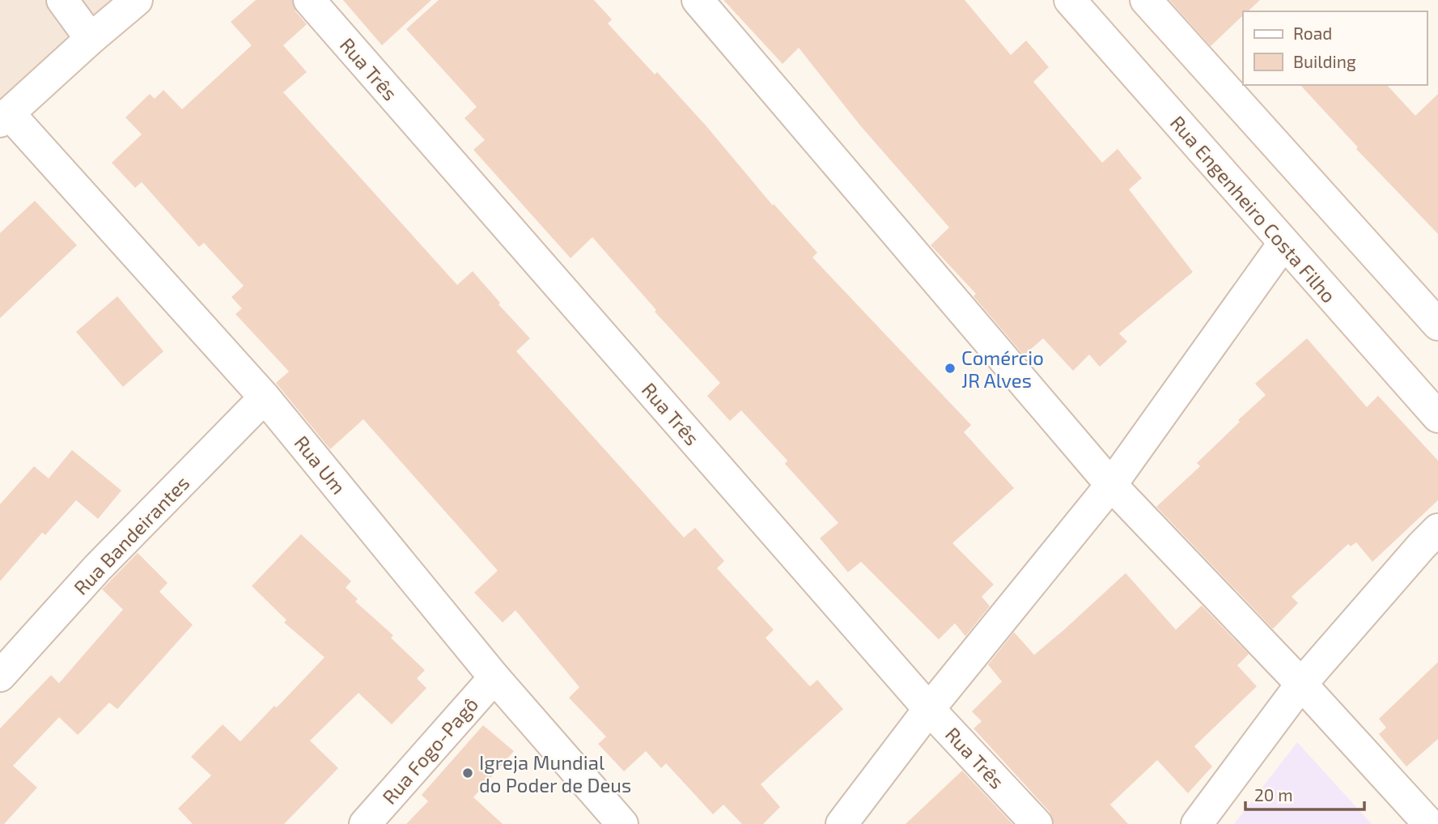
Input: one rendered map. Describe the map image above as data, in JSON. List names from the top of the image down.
{
  "streets": {
    "street": [
      "Rua Três",
      "Rua Engenheiro Costa Filho",
      "Rua Um",
      "Rua Bandeirantes",
      "Rua Fogo-Pagô"
    ]
  },
  "crossings": [
    ["Rua Um", "Rua Bandeirantes"],
    ["Rua Um", "Rua Fogo-Pagô"]
  ],
  "places": ["Comércio JR Alves", "Igreja Mundial do Poder de Deus"],
  "legend": ["Road", "Building"],
  "scale_bar": "20 m"
}
